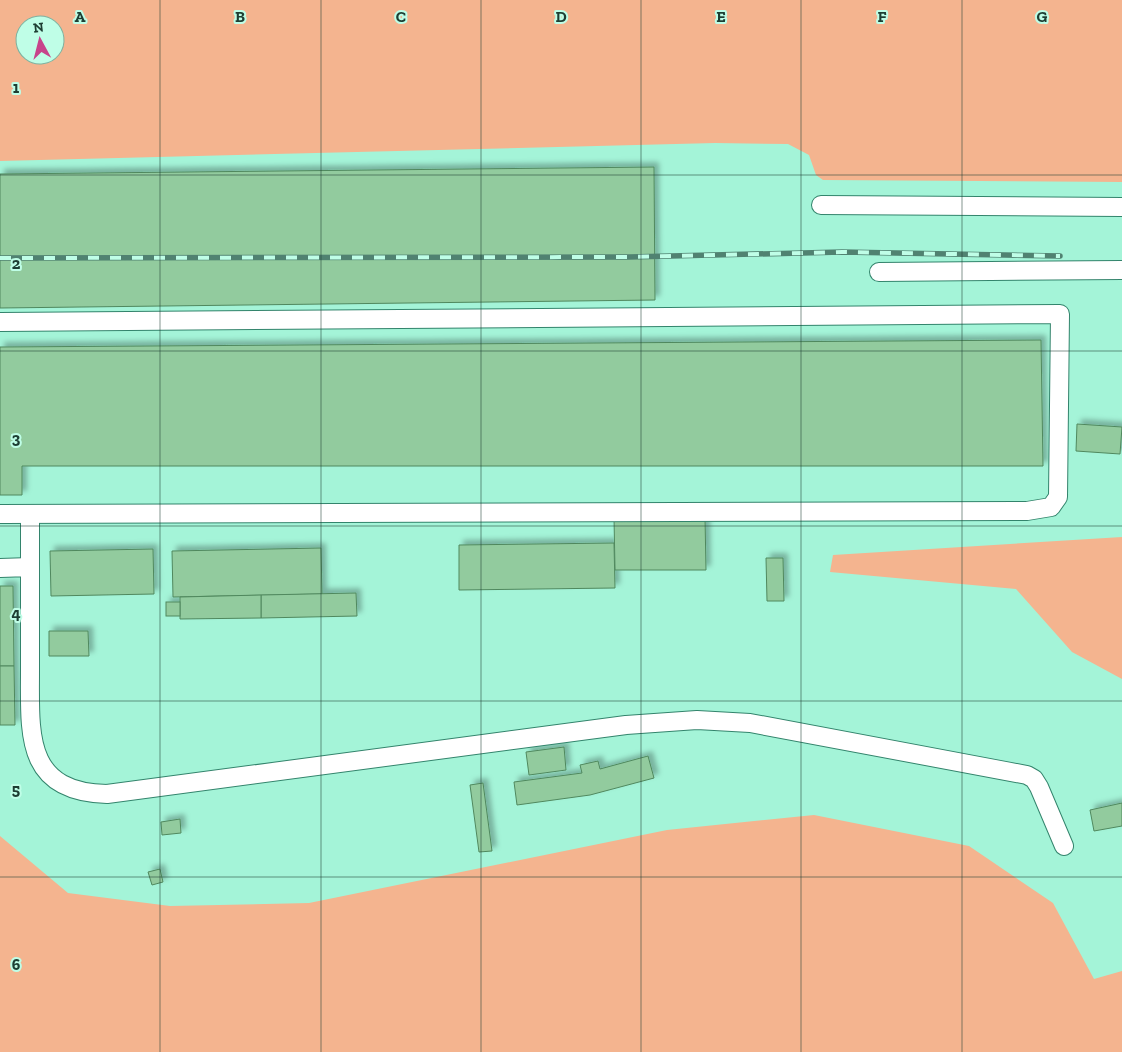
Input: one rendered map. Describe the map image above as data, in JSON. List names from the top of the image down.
{
  "north": "top",
  "grid": {
    "columns": [
      "A",
      "B",
      "C",
      "D",
      "E",
      "F",
      "G"
    ],
    "rows": [
      "1",
      "2",
      "3",
      "4",
      "5",
      "6"
    ]
  }
}
